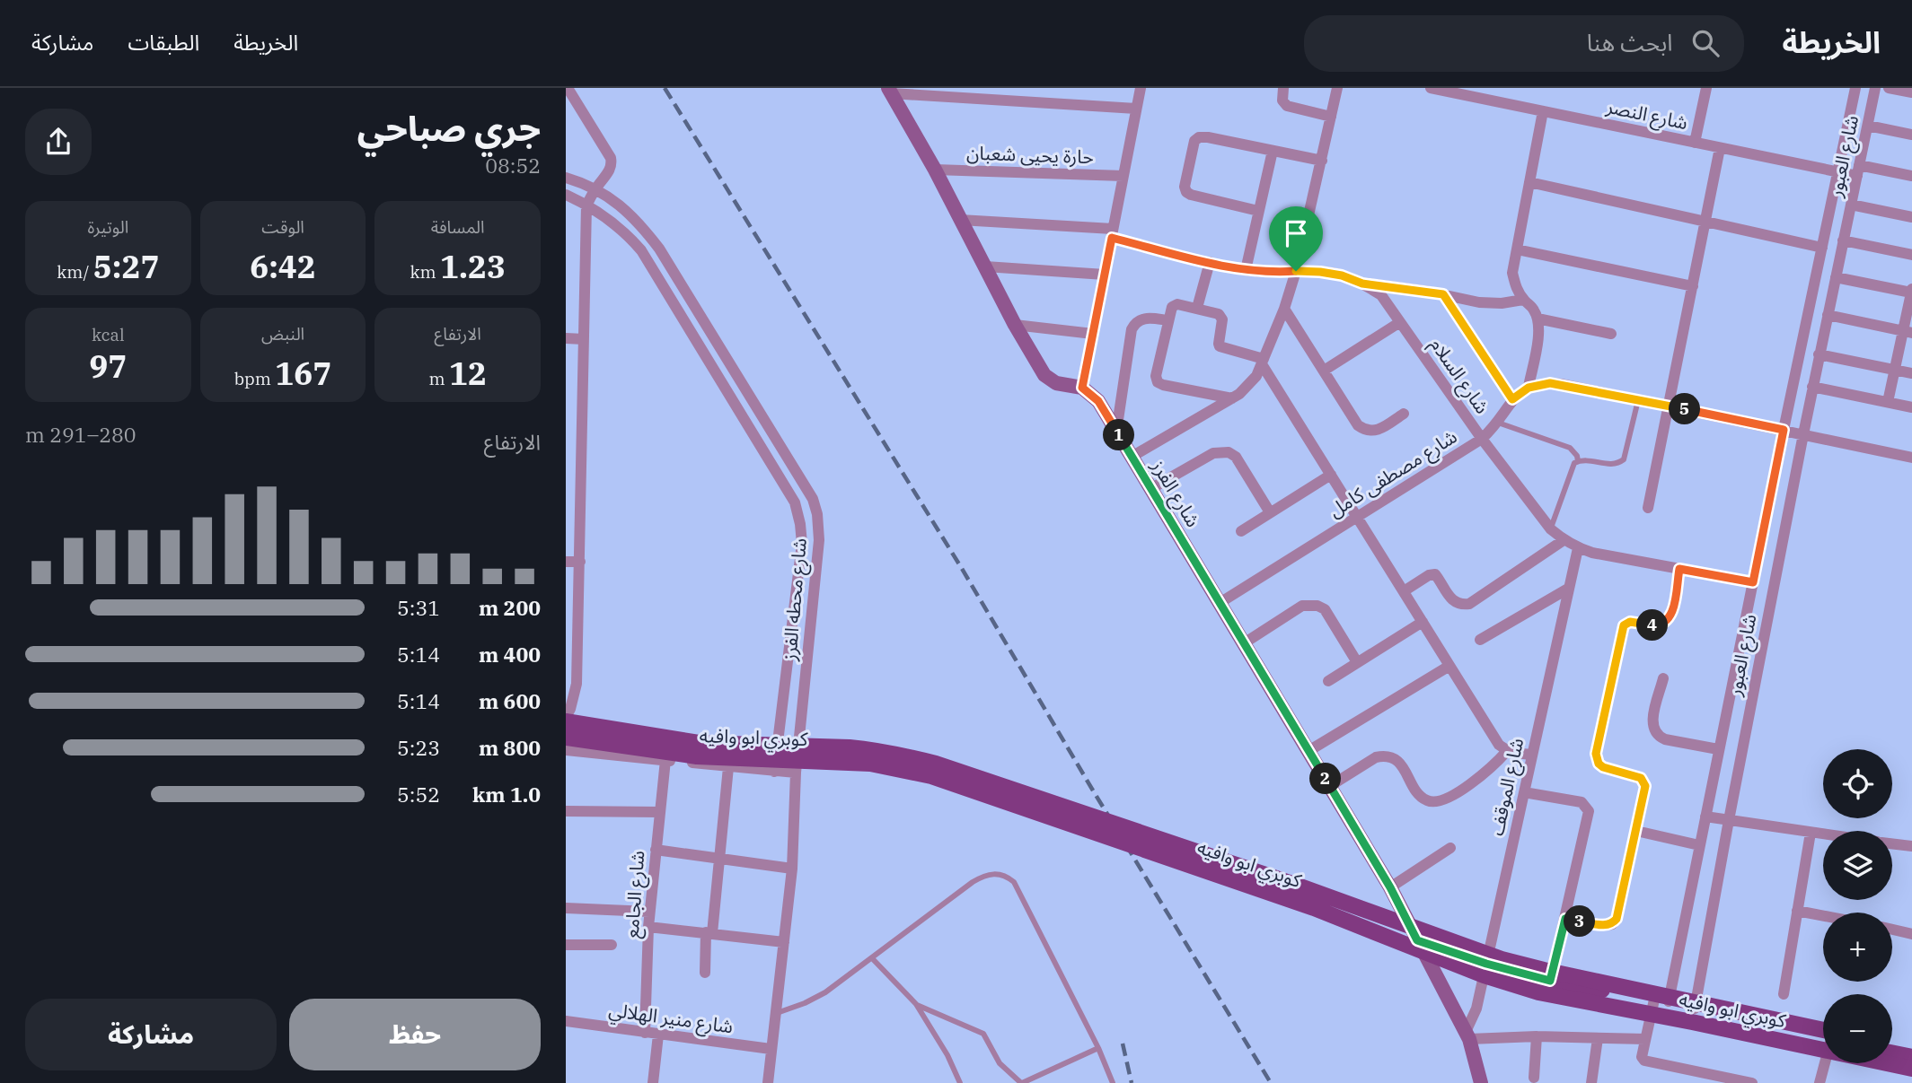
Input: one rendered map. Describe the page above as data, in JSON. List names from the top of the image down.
{
  "streets": {
    "main road": ["كوبري ابو وافيه"],
    "street": [
      "شارع النصر",
      "حارة يحيى شعبان",
      "شارع العبور",
      "شارع السلام",
      "شارع مصطفى كامل",
      "شارع الفرز",
      "شارع محطه الفرز",
      "شارع الموقف",
      "شارع الجامع",
      "شارع منير الهلالي"
    ]
  },
  "crossings": [
    ["شارع النصر", "شارع العبور"],
    ["شارع العبور", "شارع السلام"],
    ["شارع العبور", "شارع مصطفى كامل"],
    ["شارع السلام", "شارع مصطفى كامل"],
    ["شارع السلام", "شارع الموقف"],
    ["شارع مصطفى كامل", "شارع الفرز"],
    ["شارع الفرز", "شارع الموقف"],
    ["شارع محطه الفرز", "شارع منير الهلالي"],
    ["شارع الجامع", "شارع منير الهلالي"]
  ],
  "page": {
    "header": "الخريطة",
    "search": "ابحث هنا",
    "nav": ["الخريطة", "الطبقات", "مشاركة"],
    "heading": ["جري صباحي", "08:52"],
    "stats": [
      ["المسافة", "1.23 km"],
      ["الوقت", "6:42"],
      ["الوتيرة", "5:27 /km"],
      ["الارتفاع", "12 m"],
      ["النبض", "167 bpm"],
      ["kcal", "97"]
    ],
    "pins": [
      "5",
      "1",
      "4",
      "2",
      "3"
    ],
    "chart": ["الارتفاع", "280–291 m"],
    "list": [
      {
        "name": "200 m",
        "note": "5:31"
      },
      {
        "name": "400 m",
        "note": "5:14"
      },
      {
        "name": "600 m",
        "note": "5:14"
      },
      {
        "name": "800 m",
        "note": "5:23"
      },
      {
        "name": "1.0 km",
        "note": "5:52"
      }
    ],
    "map_buttons": ["+", "−"],
    "buttons": ["حفظ", "مشاركة"]
  }
}
